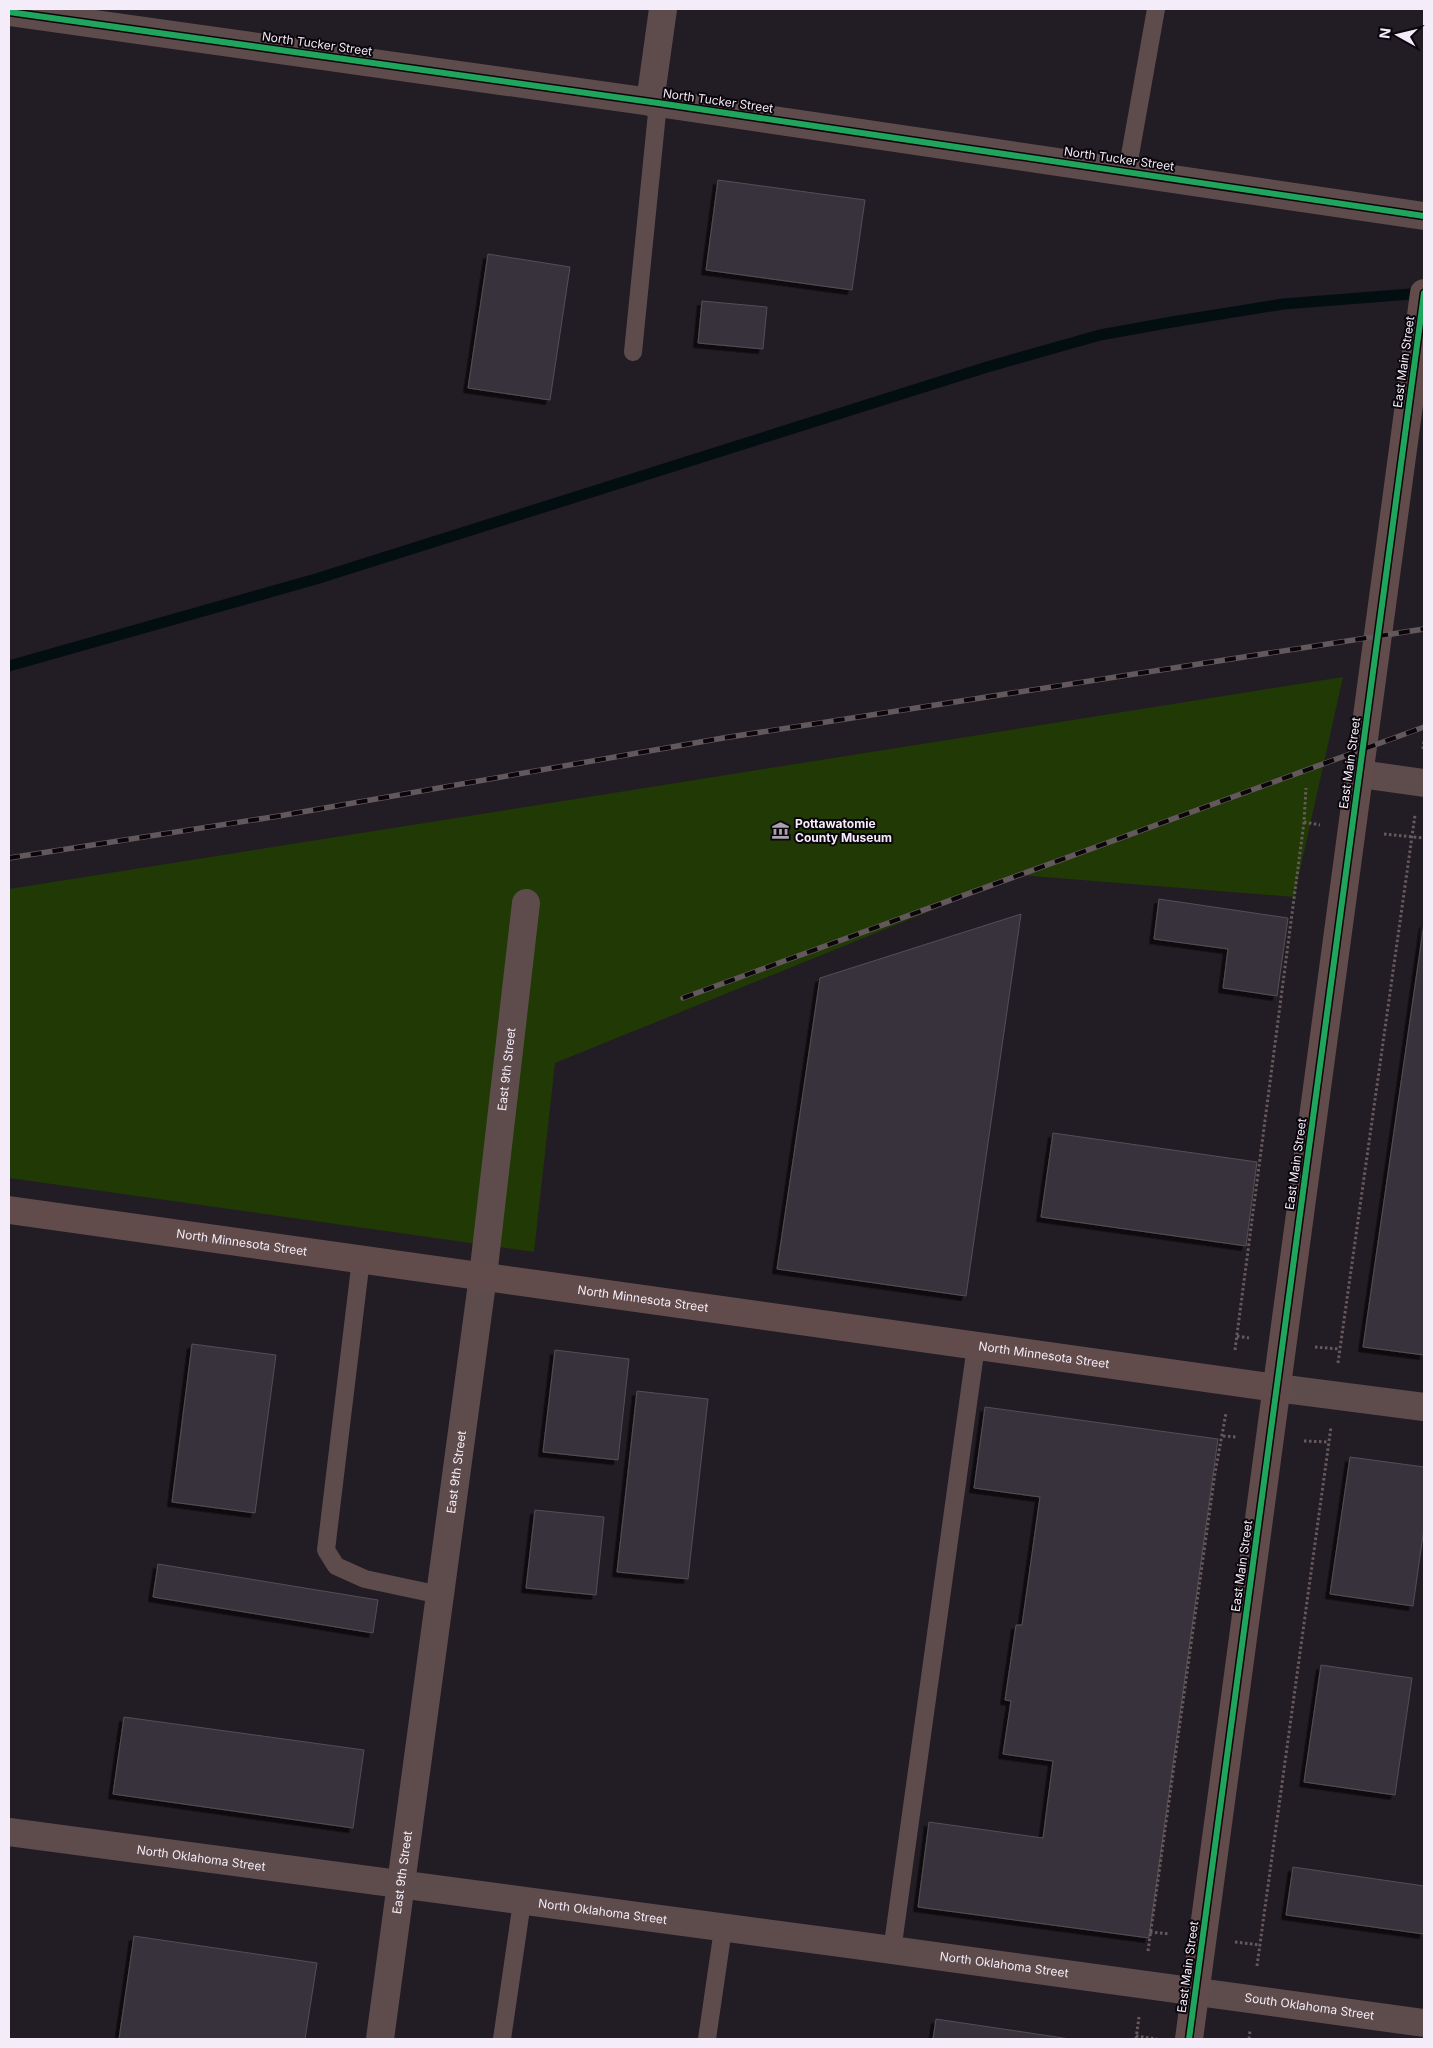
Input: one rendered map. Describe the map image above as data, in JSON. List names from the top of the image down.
{
  "streets": {
    "street": [
      "North Tucker Street",
      "East Main Street",
      "East 9th Street",
      "North Minnesota Street",
      "North Oklahoma Street",
      "South Oklahoma Street"
    ]
  },
  "crossings": [
    ["East Main Street", "North Minnesota Street"],
    ["East Main Street", "North Oklahoma Street"],
    ["East Main Street", "South Oklahoma Street"],
    ["East 9th Street", "North Minnesota Street"],
    ["East 9th Street", "North Oklahoma Street"],
    ["North Oklahoma Street", "South Oklahoma Street"]
  ],
  "places": {
    "museum": ["Pottawatomie County Museum"]
  },
  "north": "left"
}
